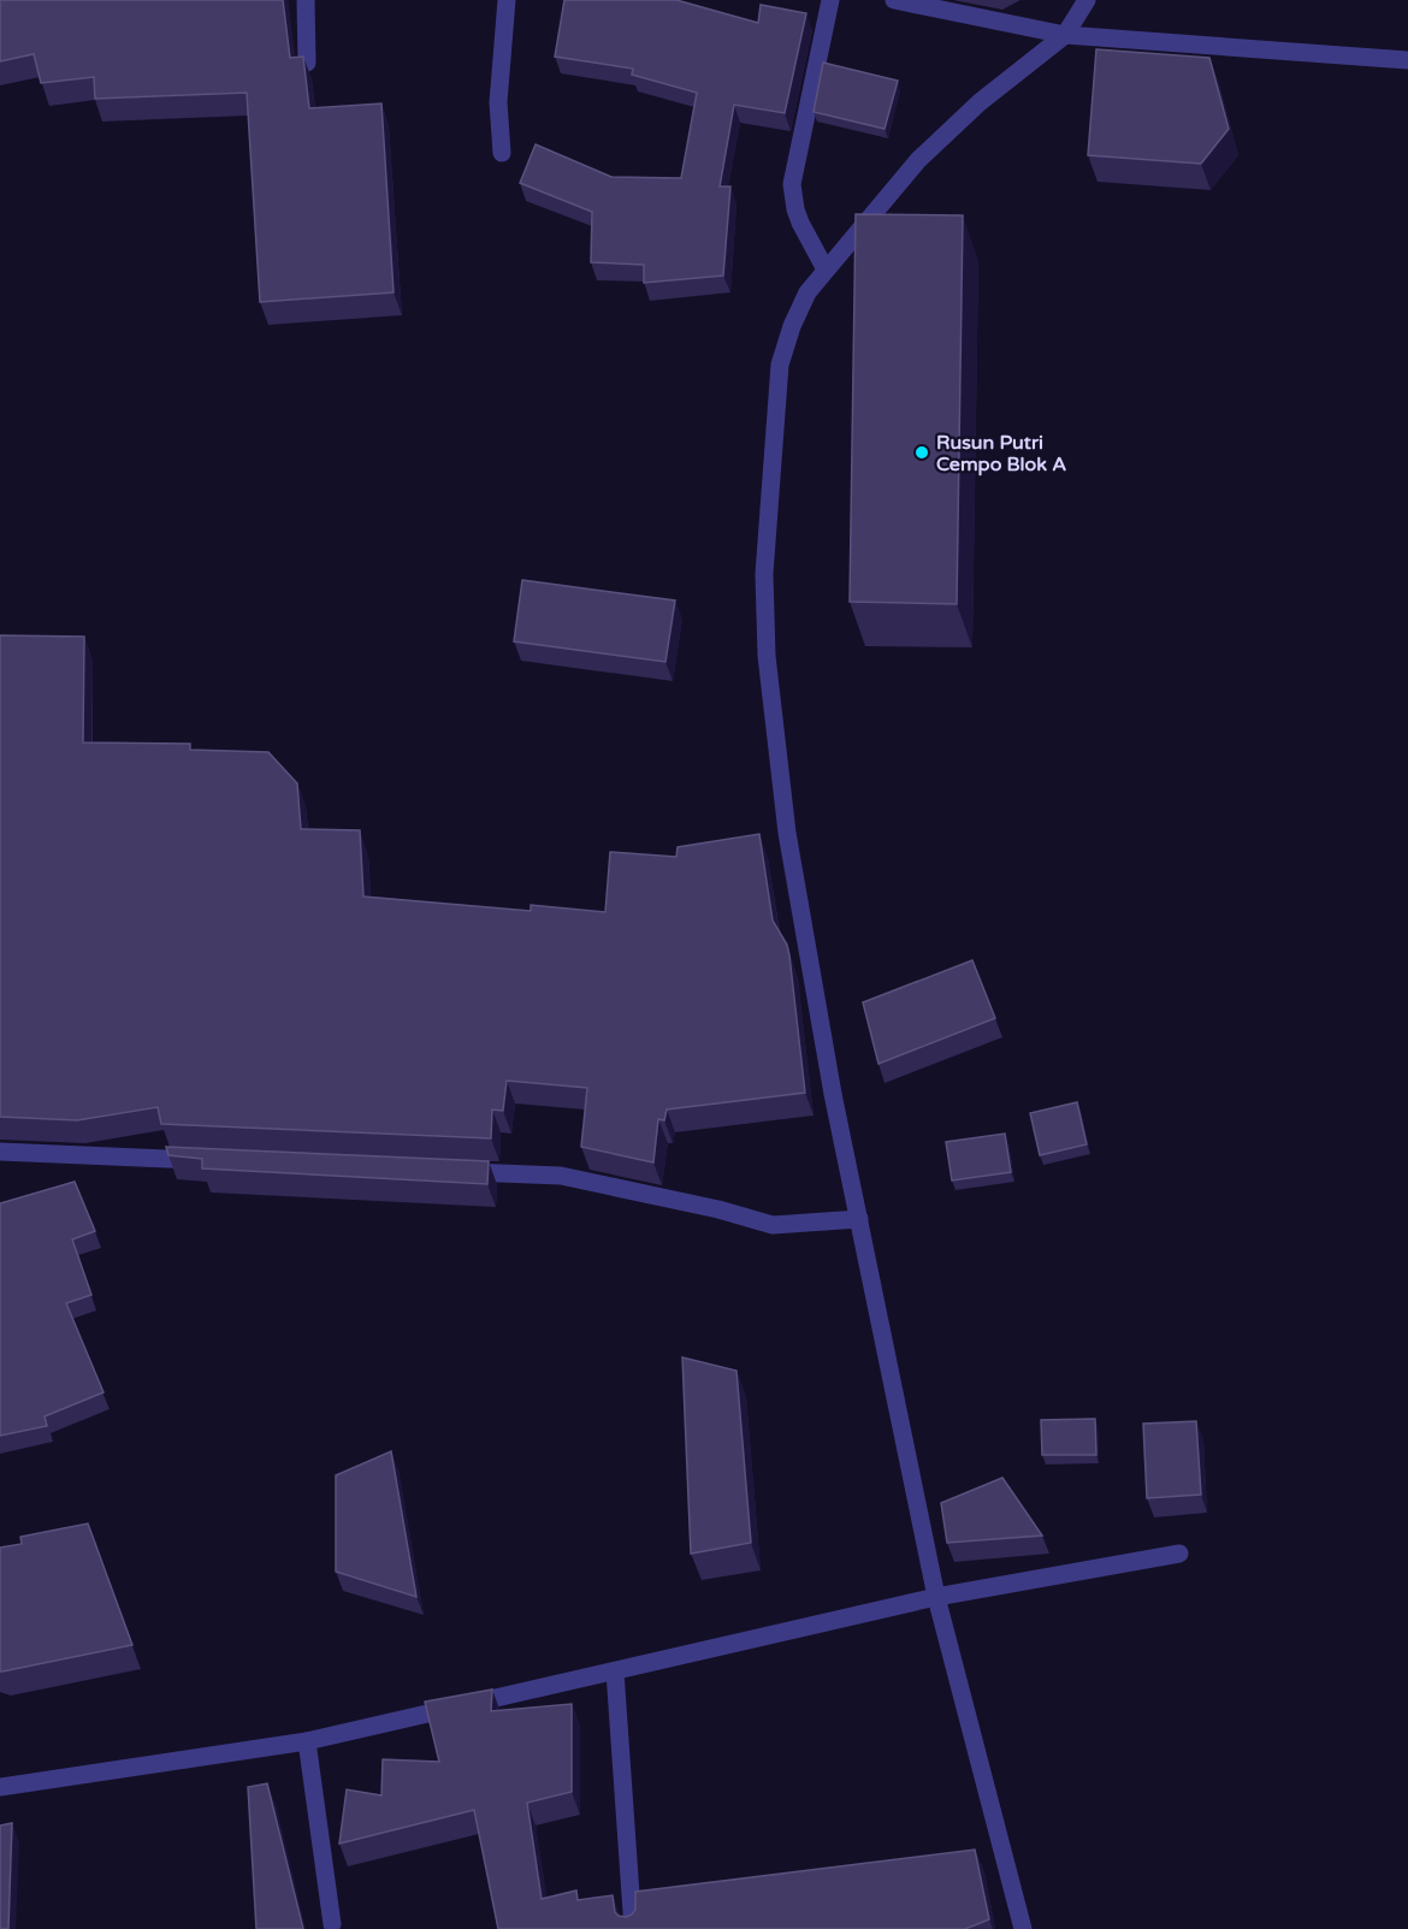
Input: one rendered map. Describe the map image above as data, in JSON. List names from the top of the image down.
{
  "places": ["Rusun Putri Cempo Blok A"]
}
